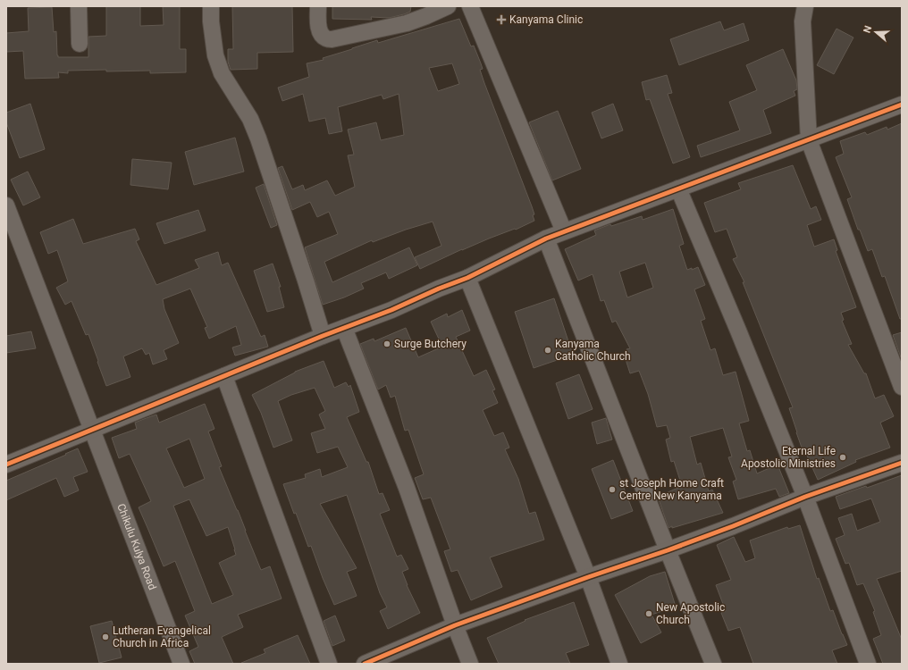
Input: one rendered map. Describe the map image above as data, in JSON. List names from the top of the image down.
{
  "streets": {
    "street": ["Chikulu Kulya Road"]
  },
  "places": {
    "health": ["Kanyama Clinic"],
    "other": [
      "Surge Butchery",
      "Kanyama Catholic Church",
      "Eternal Life Apostolic Ministries",
      "st Joseph Home Craft Centre New Kanyama",
      "New Apostolic Church",
      "Lutheran Evangelical Church in Africa"
    ]
  },
  "north": "left"
}
